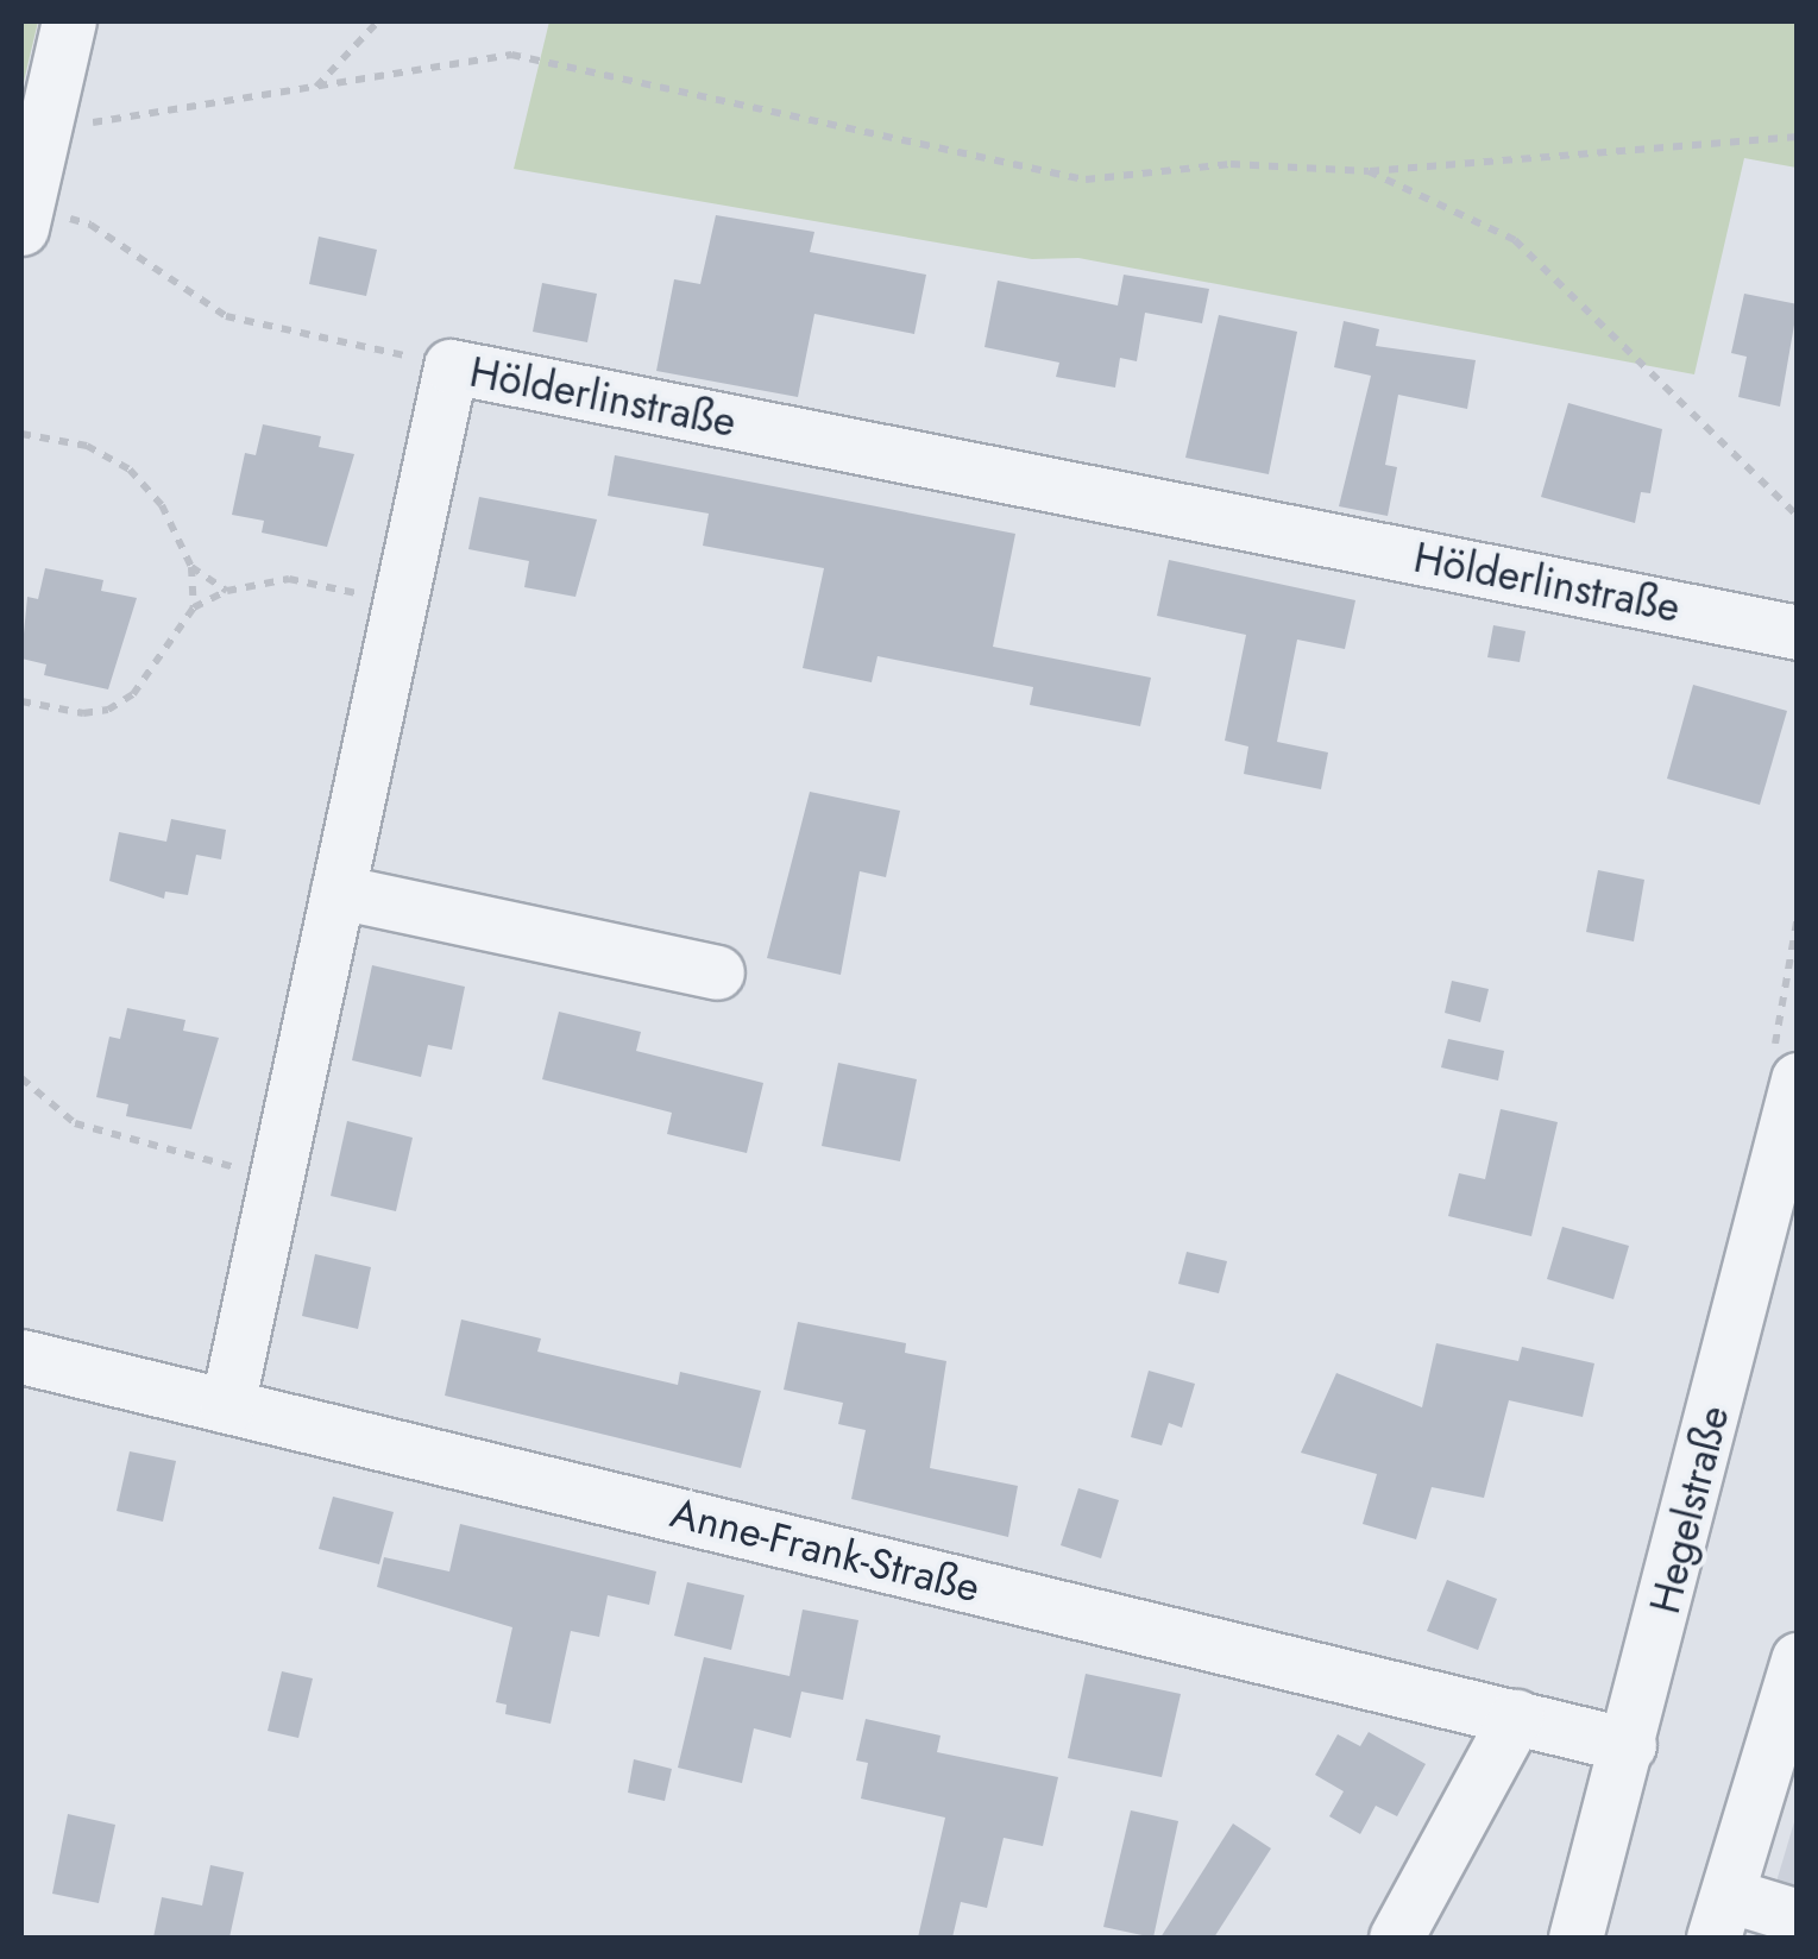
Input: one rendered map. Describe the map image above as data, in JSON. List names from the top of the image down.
{
  "streets": {
    "street": ["Hölderlinstraße", "Hegelstraße", "Anne-Frank-Straße"]
  },
  "crossings": [
    ["Hölderlinstraße", "Anne-Frank-Straße"],
    ["Hegelstraße", "Anne-Frank-Straße"]
  ]
}
